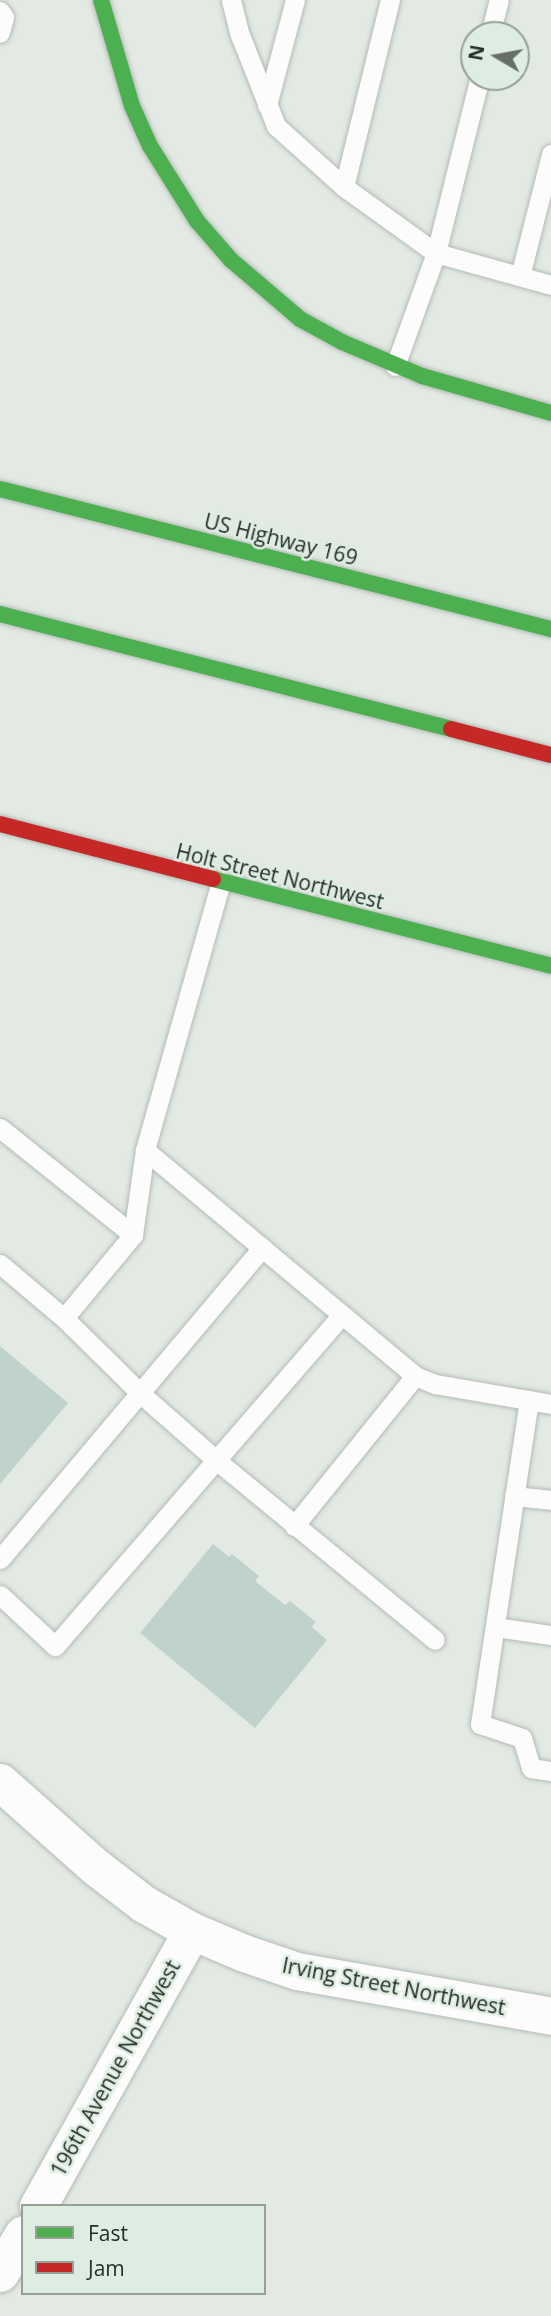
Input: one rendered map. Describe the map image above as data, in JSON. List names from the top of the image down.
{
  "streets": {
    "main road": ["US Highway 169", "Holt Street Northwest"],
    "street": ["Irving Street Northwest", "196th Avenue Northwest"]
  },
  "crossings": [
    ["Irving Street Northwest", "196th Avenue Northwest"]
  ],
  "legend": ["Fast", "Jam"],
  "north": "left"
}
